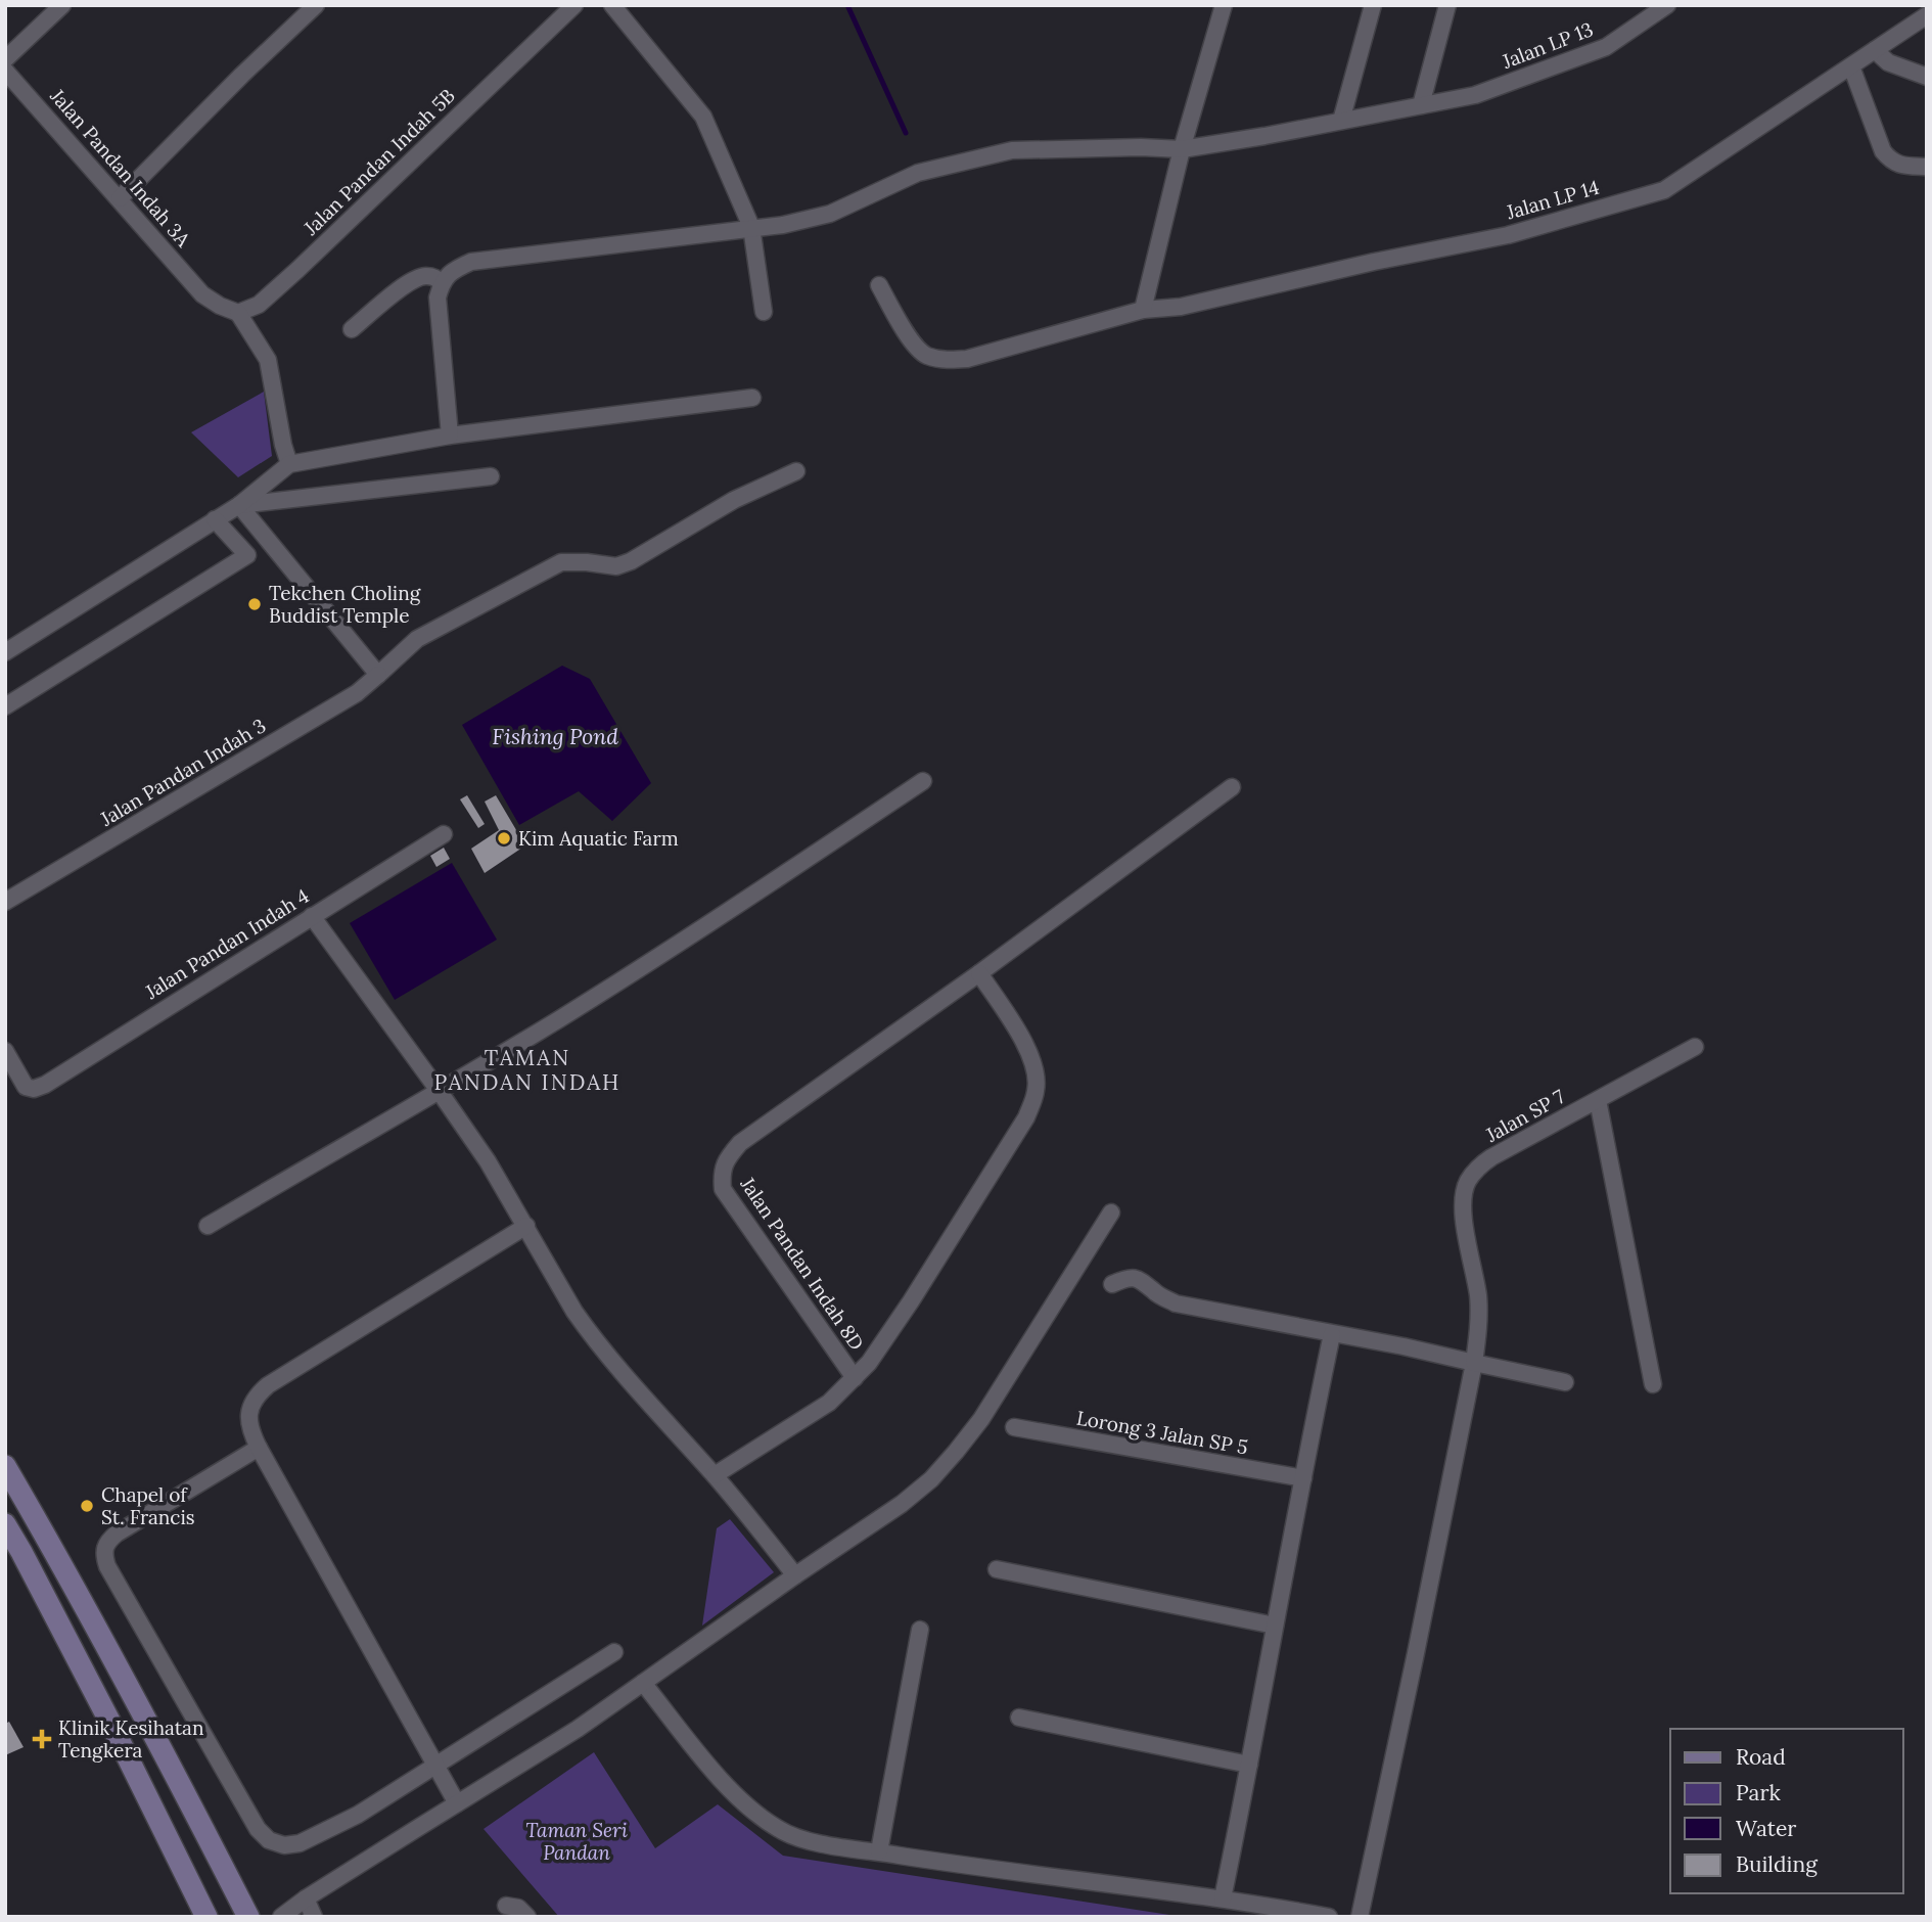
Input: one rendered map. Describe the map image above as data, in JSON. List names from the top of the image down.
{
  "streets": {
    "street": [
      "Jalan LP 13",
      "Jalan Pandan Indah 5B",
      "Jalan Pandan Indah 3A",
      "Jalan LP 14",
      "Jalan Pandan Indah 3",
      "Jalan Pandan Indah 4",
      "Jalan SP 7",
      "Jalan Pandan Indah 8D",
      "Lorong 3 Jalan SP 5"
    ]
  },
  "crossings": [
    ["Jalan Pandan Indah 5B", "Jalan Pandan Indah 3A"]
  ],
  "districts": ["TAMAN PANDAN INDAH"],
  "water": ["Fishing Pond"],
  "parks": ["Taman Seri Pandan"],
  "places": {
    "other": ["Tekchen Choling Buddist Temple", "Kim Aquatic Farm", "Chapel of St. Francis"],
    "health": ["Klinik Kesihatan Tengkera"]
  },
  "legend": [
    "Road",
    "Park",
    "Water",
    "Building"
  ]
}
